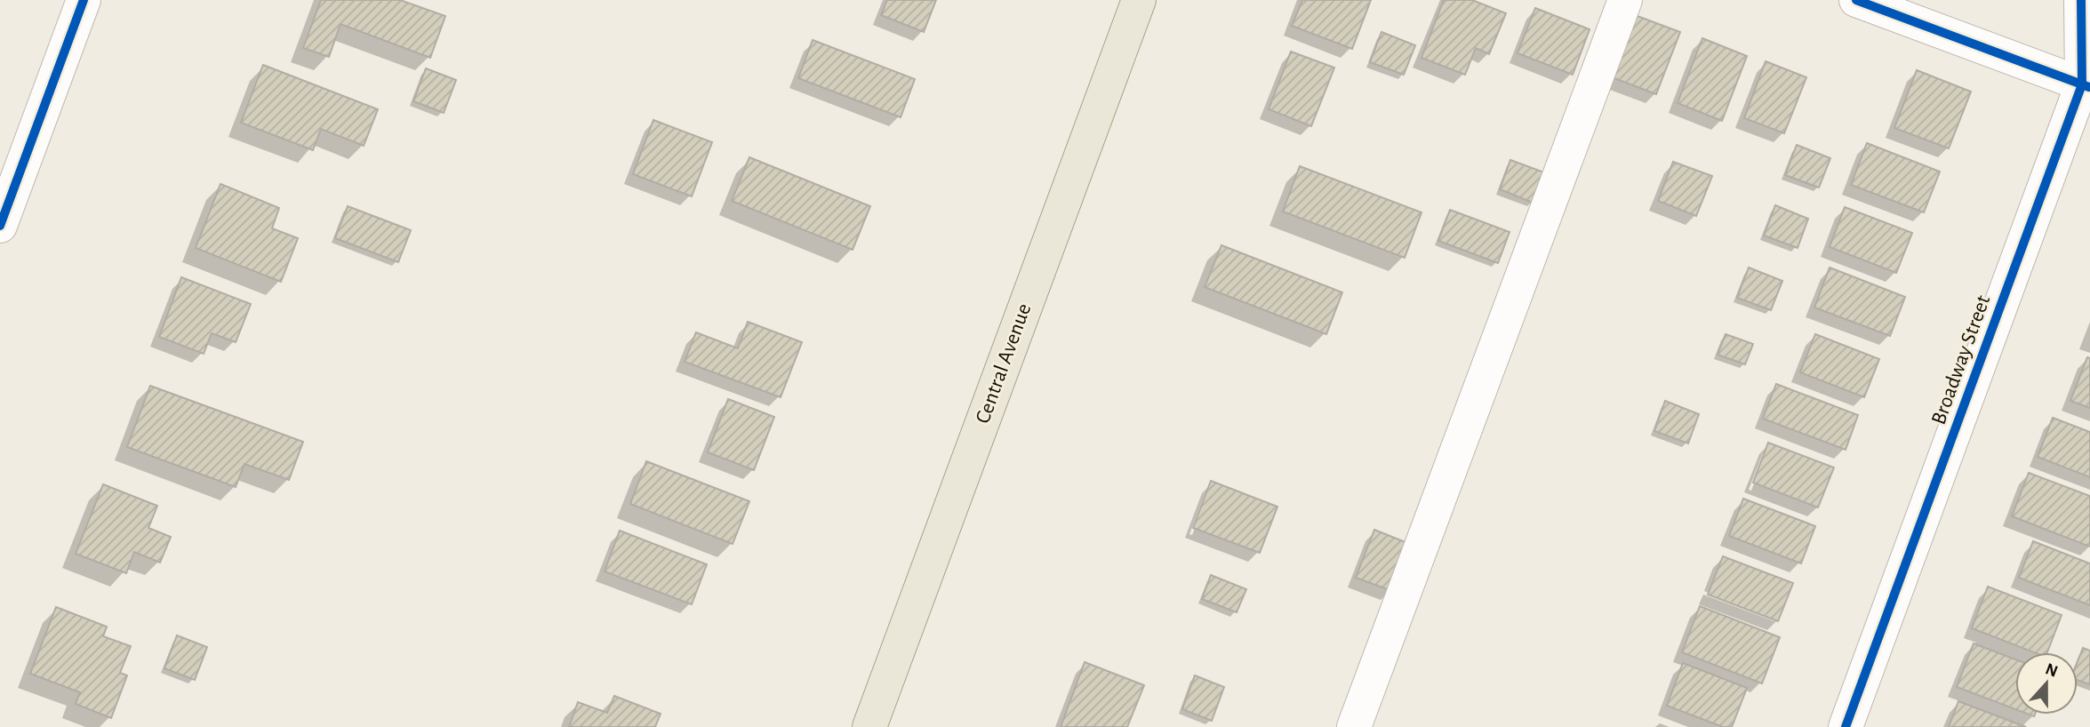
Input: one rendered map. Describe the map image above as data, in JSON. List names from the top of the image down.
{
  "streets": {
    "main road": ["Central Avenue"],
    "street": ["Broadway Street"]
  },
  "north": "top"
}
